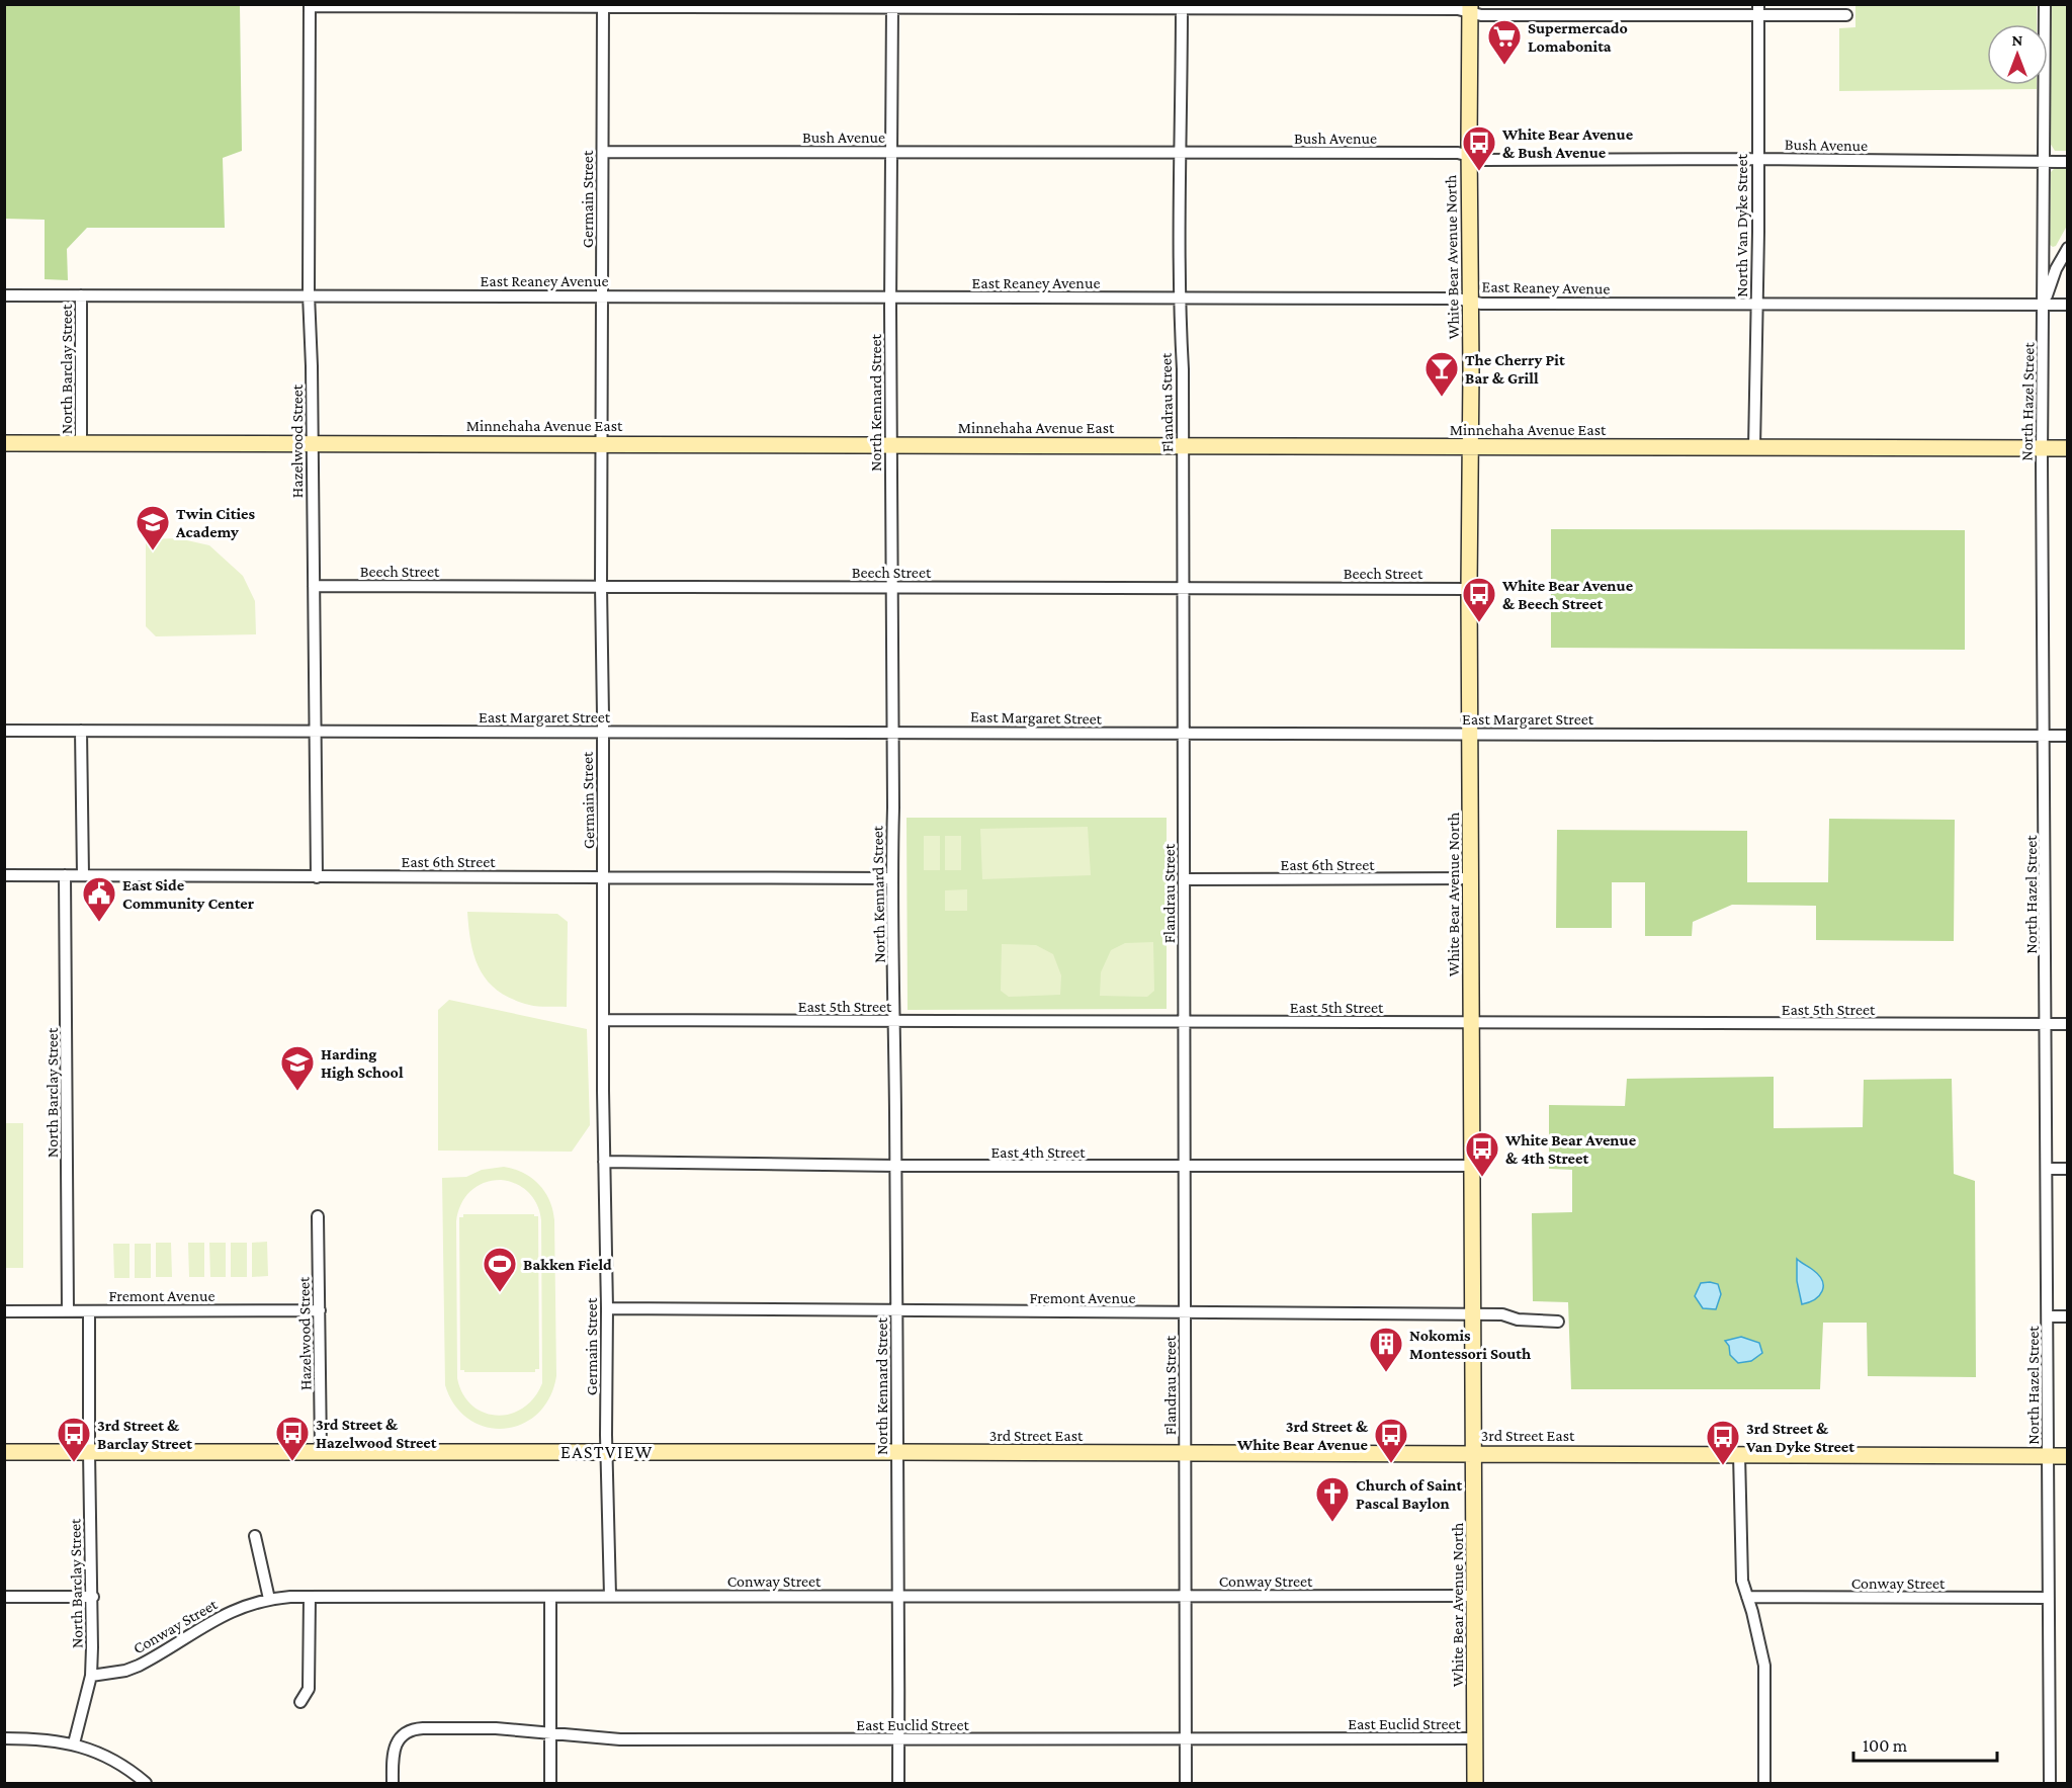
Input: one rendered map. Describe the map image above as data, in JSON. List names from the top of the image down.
{
  "streets": {
    "main road": ["White Bear Avenue North", "Minnehaha Avenue East", "3rd Street East"],
    "street": [
      "Bush Avenue",
      "Germain Street",
      "North Van Dyke Street",
      "East Reaney Avenue",
      "North Barclay Street",
      "North Hazel Street",
      "North Kennard Street",
      "Flandrau Street",
      "Hazelwood Street",
      "Beech Street",
      "East Margaret Street",
      "East 6th Street",
      "East 5th Street",
      "East 4th Street",
      "Fremont Avenue",
      "Conway Street",
      "East Euclid Street"
    ]
  },
  "crossings": [
    ["Bush Avenue", "Germain Street"],
    ["Bush Avenue", "North Van Dyke Street"],
    ["Bush Avenue", "White Bear Avenue North"],
    ["Bush Avenue", "North Hazel Street"],
    ["Bush Avenue", "North Kennard Street"],
    ["Bush Avenue", "Flandrau Street"],
    ["Germain Street", "East Reaney Avenue"],
    ["Germain Street", "Minnehaha Avenue East"],
    ["Germain Street", "Beech Street"],
    ["Germain Street", "East Margaret Street"],
    ["Germain Street", "East 6th Street"],
    ["Germain Street", "East 5th Street"],
    ["Germain Street", "East 4th Street"],
    ["Germain Street", "Fremont Avenue"],
    ["Germain Street", "3rd Street East"],
    ["Germain Street", "Conway Street"],
    ["North Van Dyke Street", "East Reaney Avenue"],
    ["North Van Dyke Street", "Minnehaha Avenue East"],
    ["White Bear Avenue North", "East Reaney Avenue"],
    ["White Bear Avenue North", "Minnehaha Avenue East"],
    ["White Bear Avenue North", "Beech Street"],
    ["White Bear Avenue North", "East Margaret Street"],
    ["White Bear Avenue North", "East 6th Street"],
    ["White Bear Avenue North", "East 5th Street"],
    ["White Bear Avenue North", "East 4th Street"],
    ["White Bear Avenue North", "Fremont Avenue"],
    ["White Bear Avenue North", "3rd Street East"],
    ["White Bear Avenue North", "Conway Street"],
    ["White Bear Avenue North", "East Euclid Street"],
    ["East Reaney Avenue", "North Barclay Street"],
    ["East Reaney Avenue", "North Hazel Street"],
    ["East Reaney Avenue", "North Kennard Street"],
    ["East Reaney Avenue", "Flandrau Street"],
    ["East Reaney Avenue", "Hazelwood Street"],
    ["North Barclay Street", "Minnehaha Avenue East"],
    ["North Barclay Street", "East 6th Street"],
    ["North Barclay Street", "Fremont Avenue"],
    ["North Barclay Street", "3rd Street East"],
    ["North Barclay Street", "Conway Street"],
    ["North Hazel Street", "Minnehaha Avenue East"],
    ["North Hazel Street", "East Margaret Street"],
    ["North Hazel Street", "East 5th Street"],
    ["North Hazel Street", "3rd Street East"],
    ["North Hazel Street", "Conway Street"],
    ["North Kennard Street", "Minnehaha Avenue East"],
    ["North Kennard Street", "Beech Street"],
    ["North Kennard Street", "East Margaret Street"],
    ["North Kennard Street", "East 6th Street"],
    ["North Kennard Street", "East 5th Street"],
    ["North Kennard Street", "East 4th Street"],
    ["North Kennard Street", "Fremont Avenue"],
    ["North Kennard Street", "3rd Street East"],
    ["North Kennard Street", "Conway Street"],
    ["North Kennard Street", "East Euclid Street"],
    ["Flandrau Street", "Minnehaha Avenue East"],
    ["Flandrau Street", "Beech Street"],
    ["Flandrau Street", "East Margaret Street"],
    ["Flandrau Street", "East 6th Street"],
    ["Flandrau Street", "East 5th Street"],
    ["Flandrau Street", "East 4th Street"],
    ["Flandrau Street", "Fremont Avenue"],
    ["Flandrau Street", "3rd Street East"],
    ["Flandrau Street", "Conway Street"],
    ["Flandrau Street", "East Euclid Street"],
    ["Minnehaha Avenue East", "Hazelwood Street"],
    ["Hazelwood Street", "Beech Street"],
    ["Hazelwood Street", "East Margaret Street"],
    ["Hazelwood Street", "East 6th Street"],
    ["Hazelwood Street", "Fremont Avenue"],
    ["Hazelwood Street", "3rd Street East"]
  ],
  "districts": ["EASTVIEW"],
  "places": {
    "supermarket": ["Supermercado Lomabonita"],
    "bus stop": [
      "White Bear Avenue & Bush Avenue",
      "White Bear Avenue & Beech Street",
      "White Bear Avenue & 4th Street",
      "3rd Street & Hazelwood Street",
      "3rd Street & Barclay Street",
      "3rd Street & White Bear Avenue",
      "3rd Street & Van Dyke Street"
    ],
    "bar": ["The Cherry Pit Bar & Grill"],
    "school or university": ["Twin Cities Academy", "Harding High School"],
    "public building": ["East Side Community Center"],
    "sports": ["Bakken Field"],
    "building": ["Nokomis Montessori South"],
    "church": ["Church of Saint Pascal Baylon"]
  },
  "scale_bar": "100 m",
  "north": "top"
}
